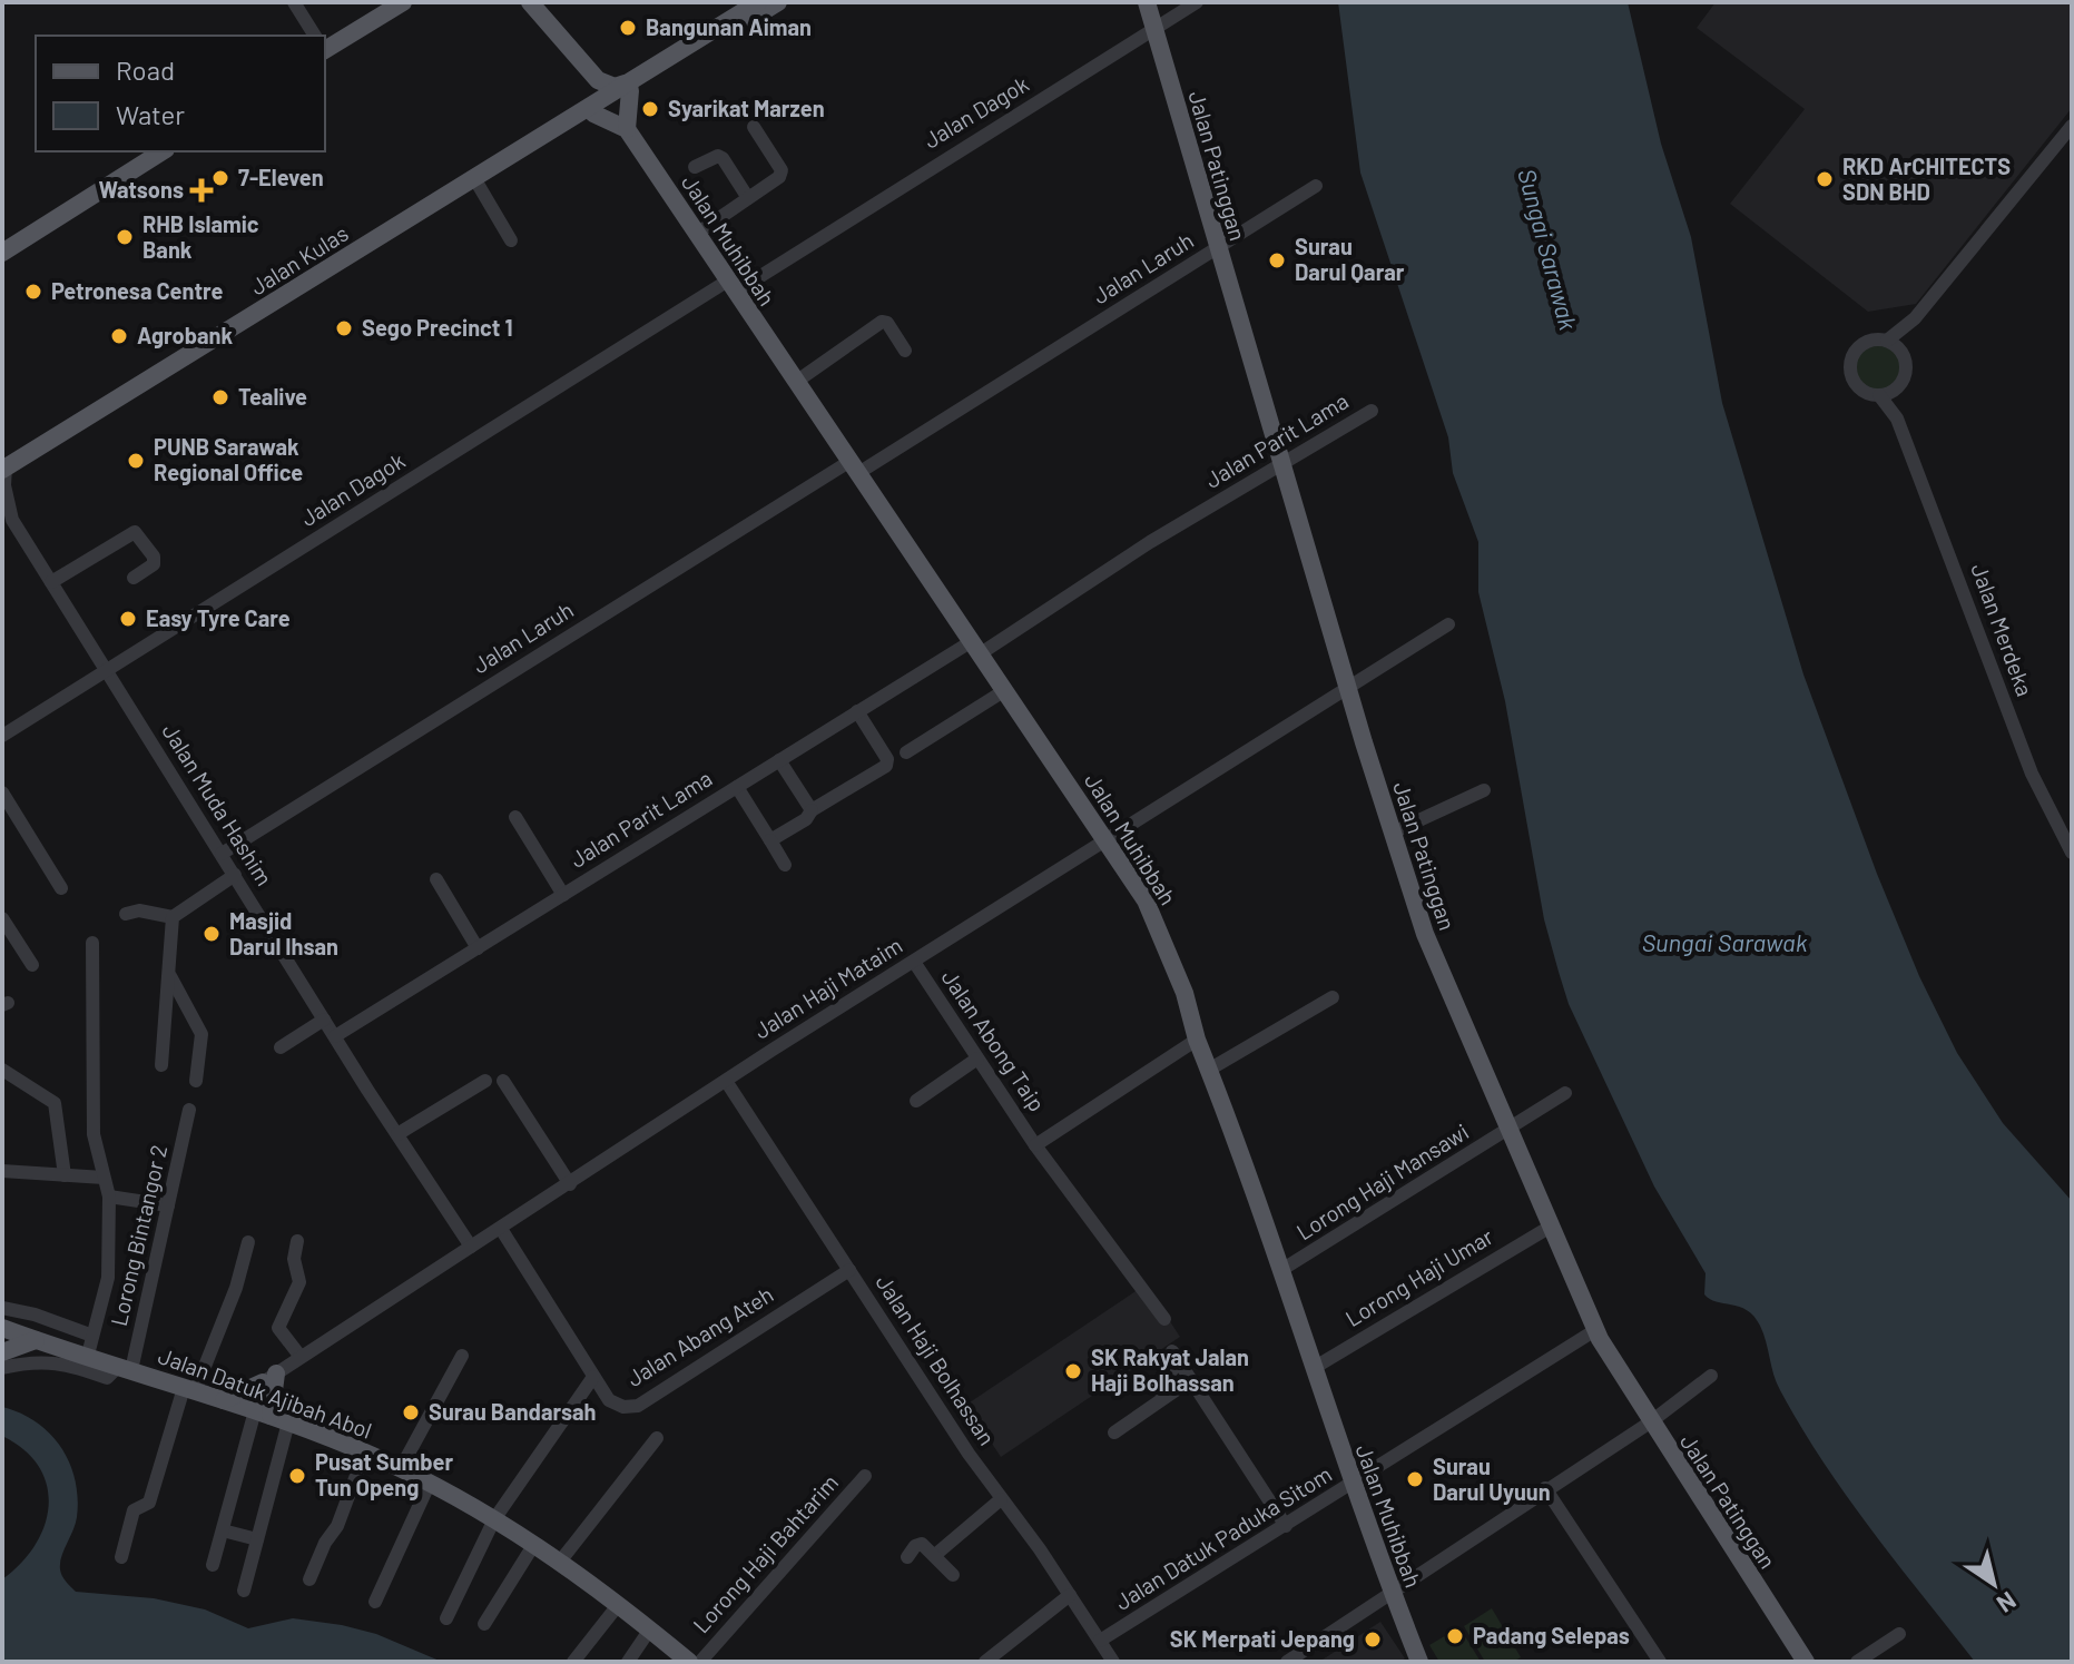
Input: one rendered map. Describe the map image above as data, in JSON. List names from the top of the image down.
{
  "streets": {
    "main road": [
      "Jalan Patinggan",
      "Jalan Muhibbah",
      "Jalan Kulas",
      "Jalan Datuk Ajibah Abol"
    ],
    "street": [
      "Jalan Dagok",
      "Jalan Laruh",
      "Jalan Parit Lama",
      "Jalan Merdeka",
      "Jalan Muda Hashim",
      "Jalan Haji Mataim",
      "Jalan Abong Taip",
      "Lorong Haji Mansawi",
      "Lorong Bintangor 2",
      "Lorong Haji Umar",
      "Jalan Abang Ateh",
      "Jalan Haji Bolhassan",
      "Jalan Datuk Paduka Sitom",
      "Lorong Haji Bahtarim"
    ]
  },
  "crossings": [
    ["Jalan Dagok", "Jalan Patinggan"],
    ["Jalan Dagok", "Jalan Muhibbah"],
    ["Jalan Dagok", "Jalan Muda Hashim"],
    ["Jalan Patinggan", "Jalan Laruh"],
    ["Jalan Patinggan", "Jalan Parit Lama"],
    ["Jalan Patinggan", "Jalan Haji Mataim"],
    ["Jalan Patinggan", "Lorong Haji Mansawi"],
    ["Jalan Patinggan", "Lorong Haji Umar"],
    ["Jalan Patinggan", "Jalan Datuk Paduka Sitom"],
    ["Jalan Muhibbah", "Jalan Laruh"],
    ["Jalan Muhibbah", "Jalan Parit Lama"],
    ["Jalan Muhibbah", "Jalan Haji Mataim"],
    ["Jalan Muhibbah", "Jalan Abong Taip"],
    ["Jalan Muhibbah", "Lorong Haji Mansawi"],
    ["Jalan Muhibbah", "Lorong Haji Umar"],
    ["Jalan Muhibbah", "Jalan Datuk Paduka Sitom"],
    ["Jalan Laruh", "Jalan Muda Hashim"],
    ["Jalan Parit Lama", "Jalan Muda Hashim"],
    ["Jalan Muda Hashim", "Jalan Haji Mataim"],
    ["Jalan Haji Mataim", "Jalan Abong Taip"],
    ["Jalan Haji Mataim", "Jalan Abang Ateh"],
    ["Jalan Haji Mataim", "Jalan Haji Bolhassan"],
    ["Lorong Bintangor 2", "Jalan Datuk Ajibah Abol"],
    ["Jalan Abang Ateh", "Jalan Haji Bolhassan"],
    ["Jalan Haji Bolhassan", "Jalan Datuk Paduka Sitom"]
  ],
  "water": ["Sungai Sarawak"],
  "places": {
    "other": [
      "Bangunan Aiman",
      "Syarikat Marzen",
      "7-Eleven",
      "RKD ArCHITECTS SDN BHD",
      "RHB Islamic Bank",
      "Surau Darul Qarar",
      "Petronesa Centre",
      "Sego Precinct 1",
      "Agrobank",
      "Tealive",
      "PUNB Sarawak Regional Office",
      "Easy Tyre Care",
      "Masjid Darul Ihsan",
      "SK Rakyat Jalan Haji Bolhassan",
      "Surau Bandarsah",
      "Pusat Sumber Tun Openg",
      "Surau Darul Uyuun",
      "Padang Selepas",
      "SK Merpati Jepang"
    ],
    "health": ["Watsons"]
  },
  "legend": ["Road", "Water"],
  "north": "bottom right"
}
